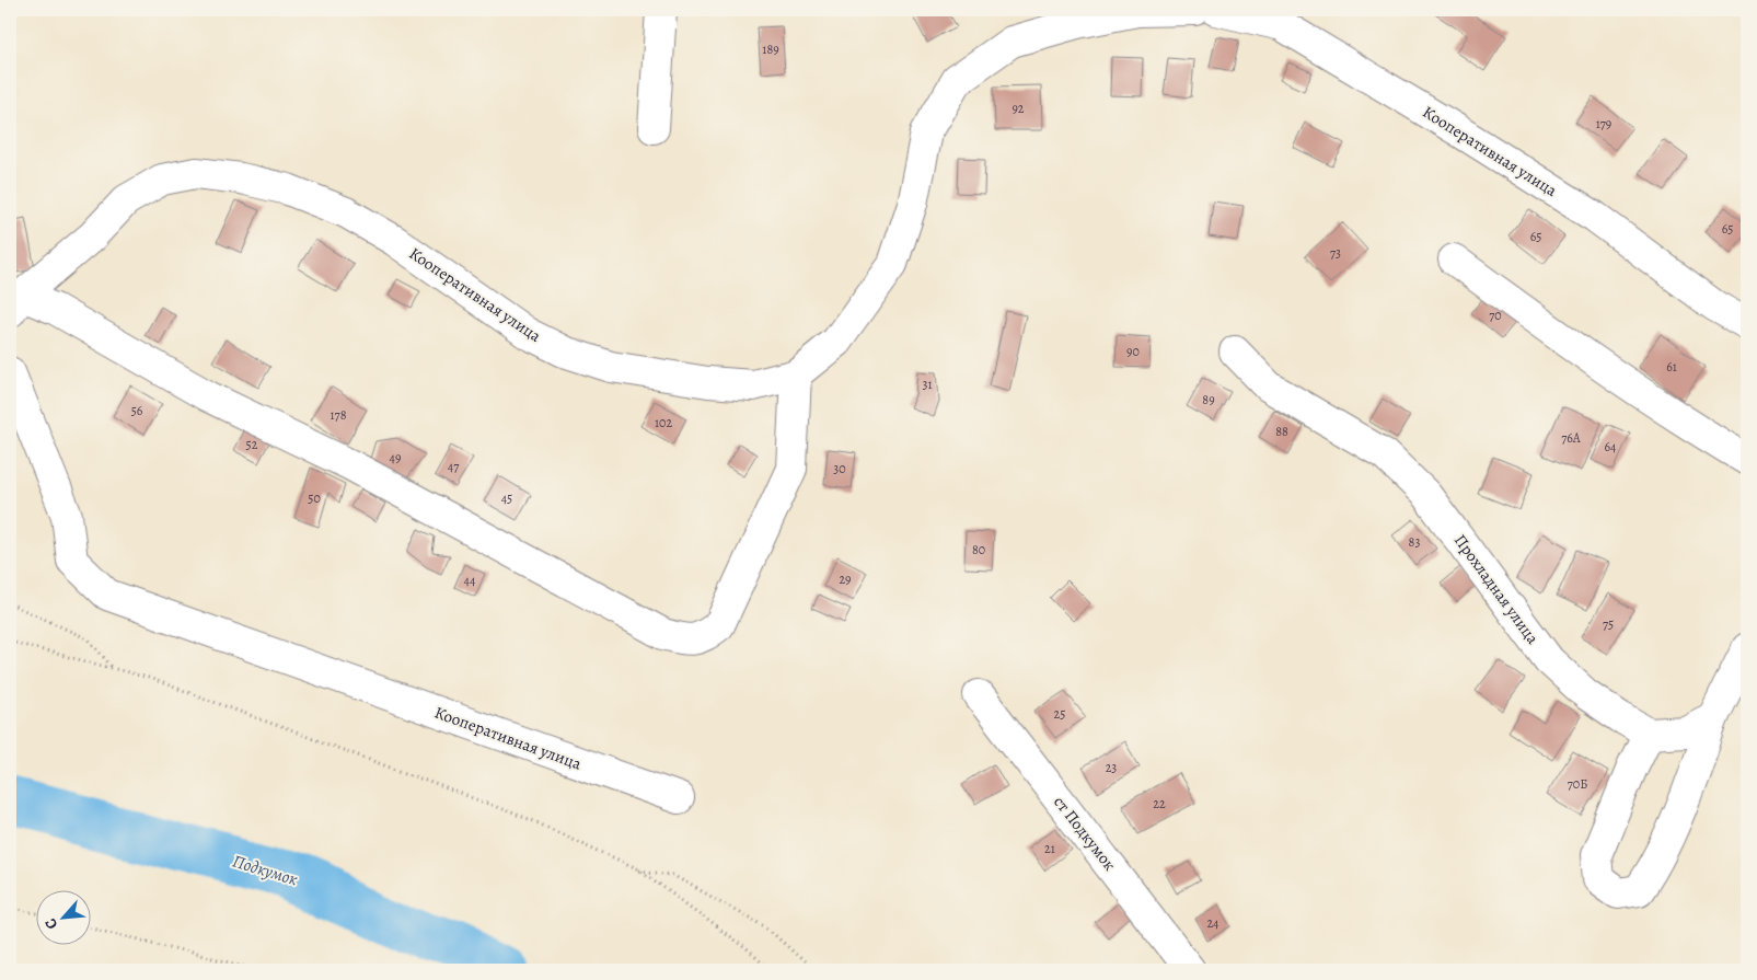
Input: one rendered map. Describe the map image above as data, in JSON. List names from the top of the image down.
{
  "streets": {
    "street": ["Кооперативная улица", "Прохладная улица", "ст Подкумок"]
  },
  "water": ["Подкумок"],
  "house_numbers": [
    "189",
    "92",
    "179",
    "65",
    "65",
    "73",
    "70",
    "90",
    "61",
    "31",
    "89",
    "56",
    "178",
    "102",
    "88",
    "76А",
    "52",
    "64",
    "49",
    "47",
    "30",
    "50",
    "45",
    "83",
    "80",
    "29",
    "44",
    "75",
    "25",
    "23",
    "70Б",
    "22",
    "21",
    "24"
  ],
  "north": "bottom left"
}
